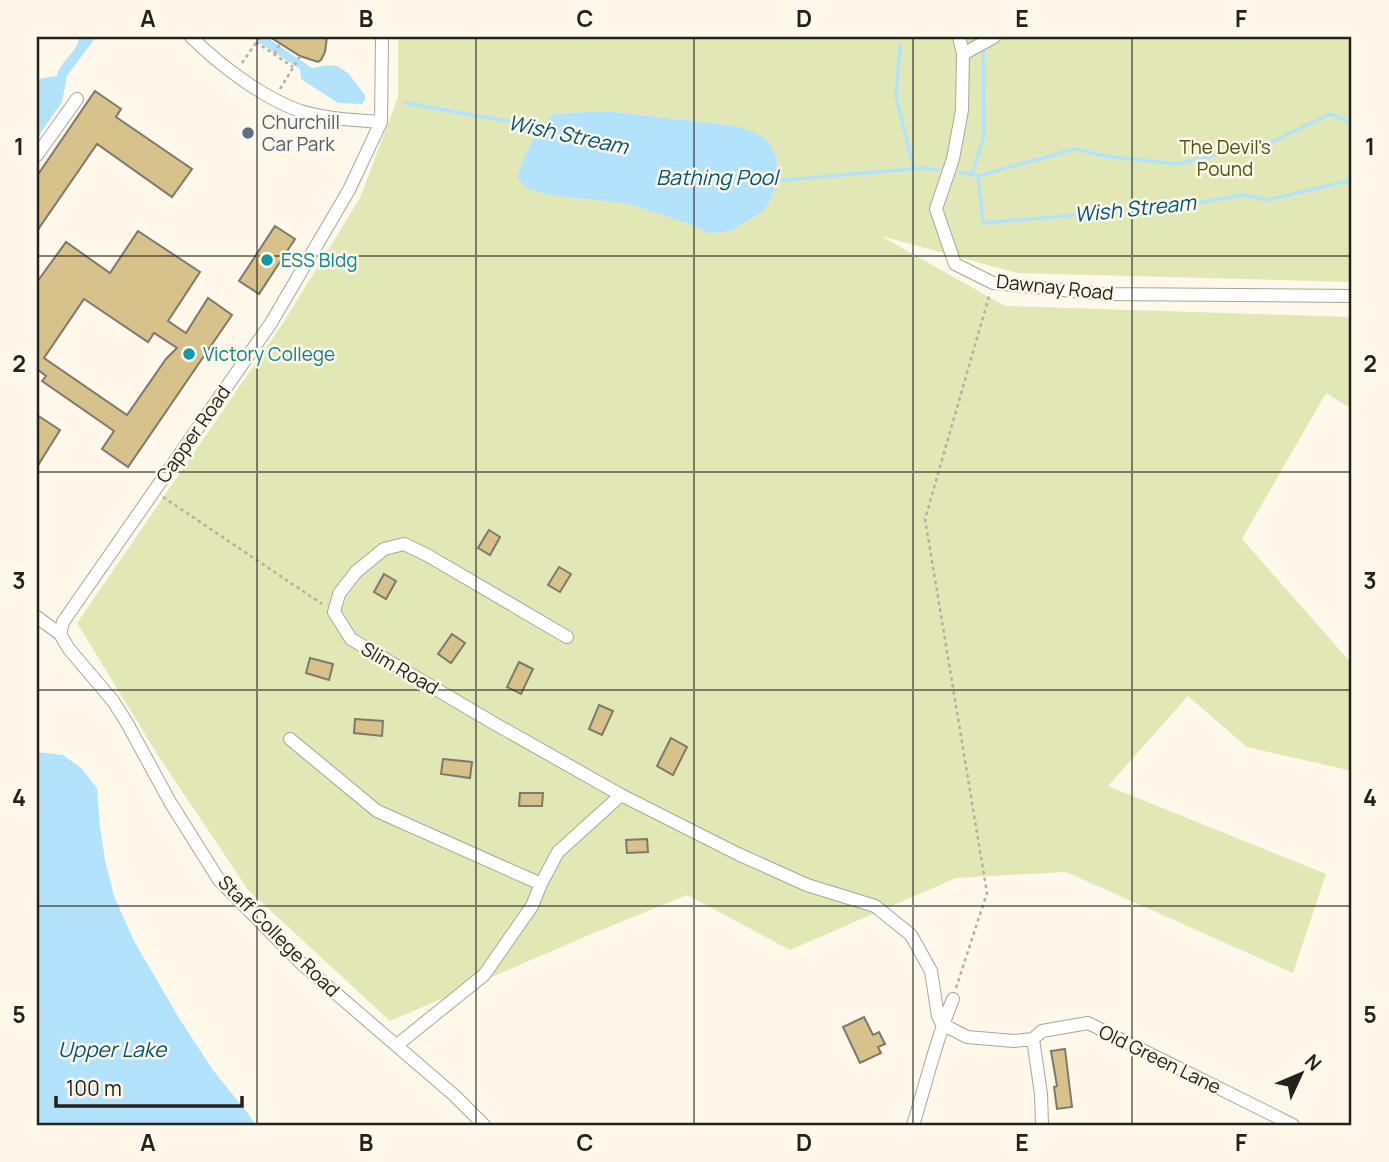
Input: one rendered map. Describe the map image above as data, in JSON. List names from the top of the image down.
{
  "streets": {
    "street": [
      "Dawnay Road",
      "Capper Road",
      "Slim Road",
      "Staff College Road",
      "Old Green Lane"
    ]
  },
  "crossings": [
    ["Capper Road", "Staff College Road"],
    ["Slim Road", "Old Green Lane"]
  ],
  "water": ["Wish Stream", "Bathing Pool", "Upper Lake"],
  "parks": ["The Devil's Pound"],
  "places": ["Churchill Car Park", "ESS Bldg", "Victory College"],
  "scale_bar": "100 m",
  "north": "top right",
  "grid": {
    "columns": [
      "A",
      "B",
      "C",
      "D",
      "E",
      "F"
    ],
    "rows": [
      "1",
      "2",
      "3",
      "4",
      "5"
    ]
  }
}
